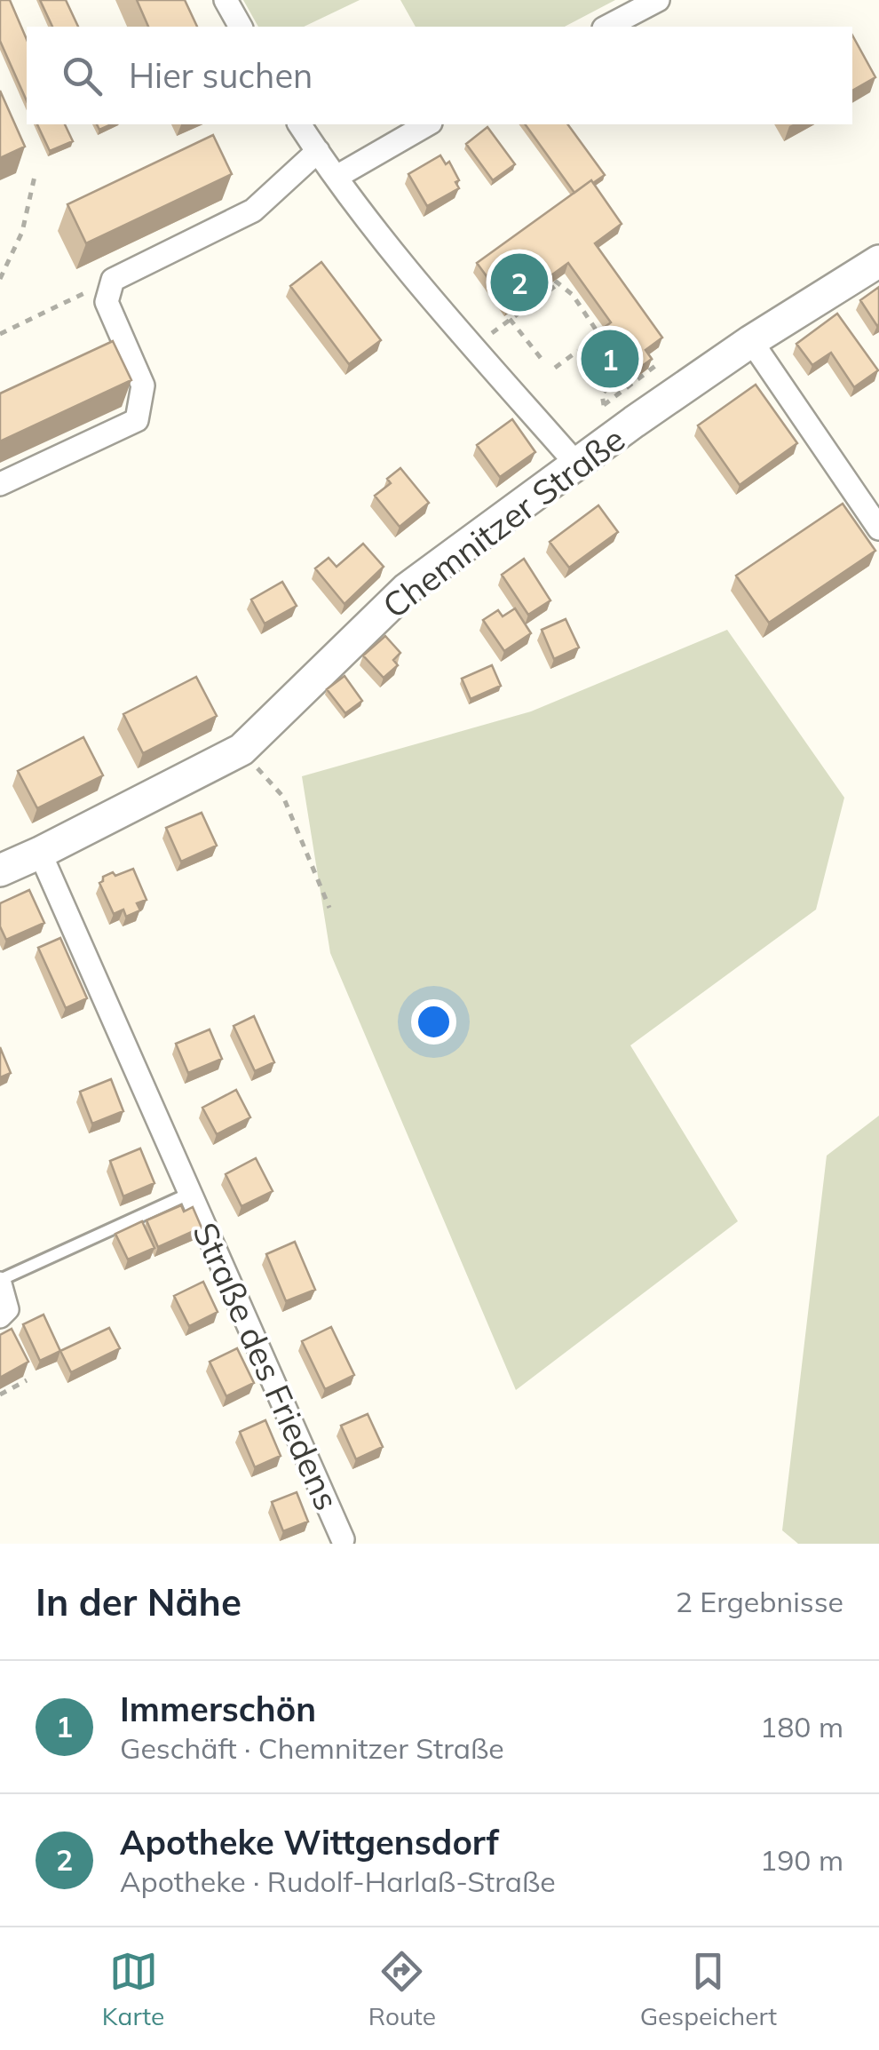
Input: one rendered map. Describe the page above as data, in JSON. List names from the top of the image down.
{
  "streets": {
    "street": ["Chemnitzer Straße", "Straße des Friedens"]
  },
  "crossings": [
    ["Chemnitzer Straße", "Straße des Friedens"]
  ],
  "page": {
    "search": "Hier suchen",
    "pins": ["2", "1"],
    "heading": ["In der Nähe", "2 Ergebnisse"],
    "list": [
      {
        "mark": "1",
        "name": "Immerschön",
        "note": "Geschäft · Chemnitzer Straße",
        "value": "180 m"
      },
      {
        "mark": "2",
        "name": "Apotheke Wittgensdorf",
        "note": "Apotheke · Rudolf-Harlaß-Straße",
        "value": "190 m"
      }
    ],
    "nav": ["Karte", "Route", "Gespeichert"]
  }
}
